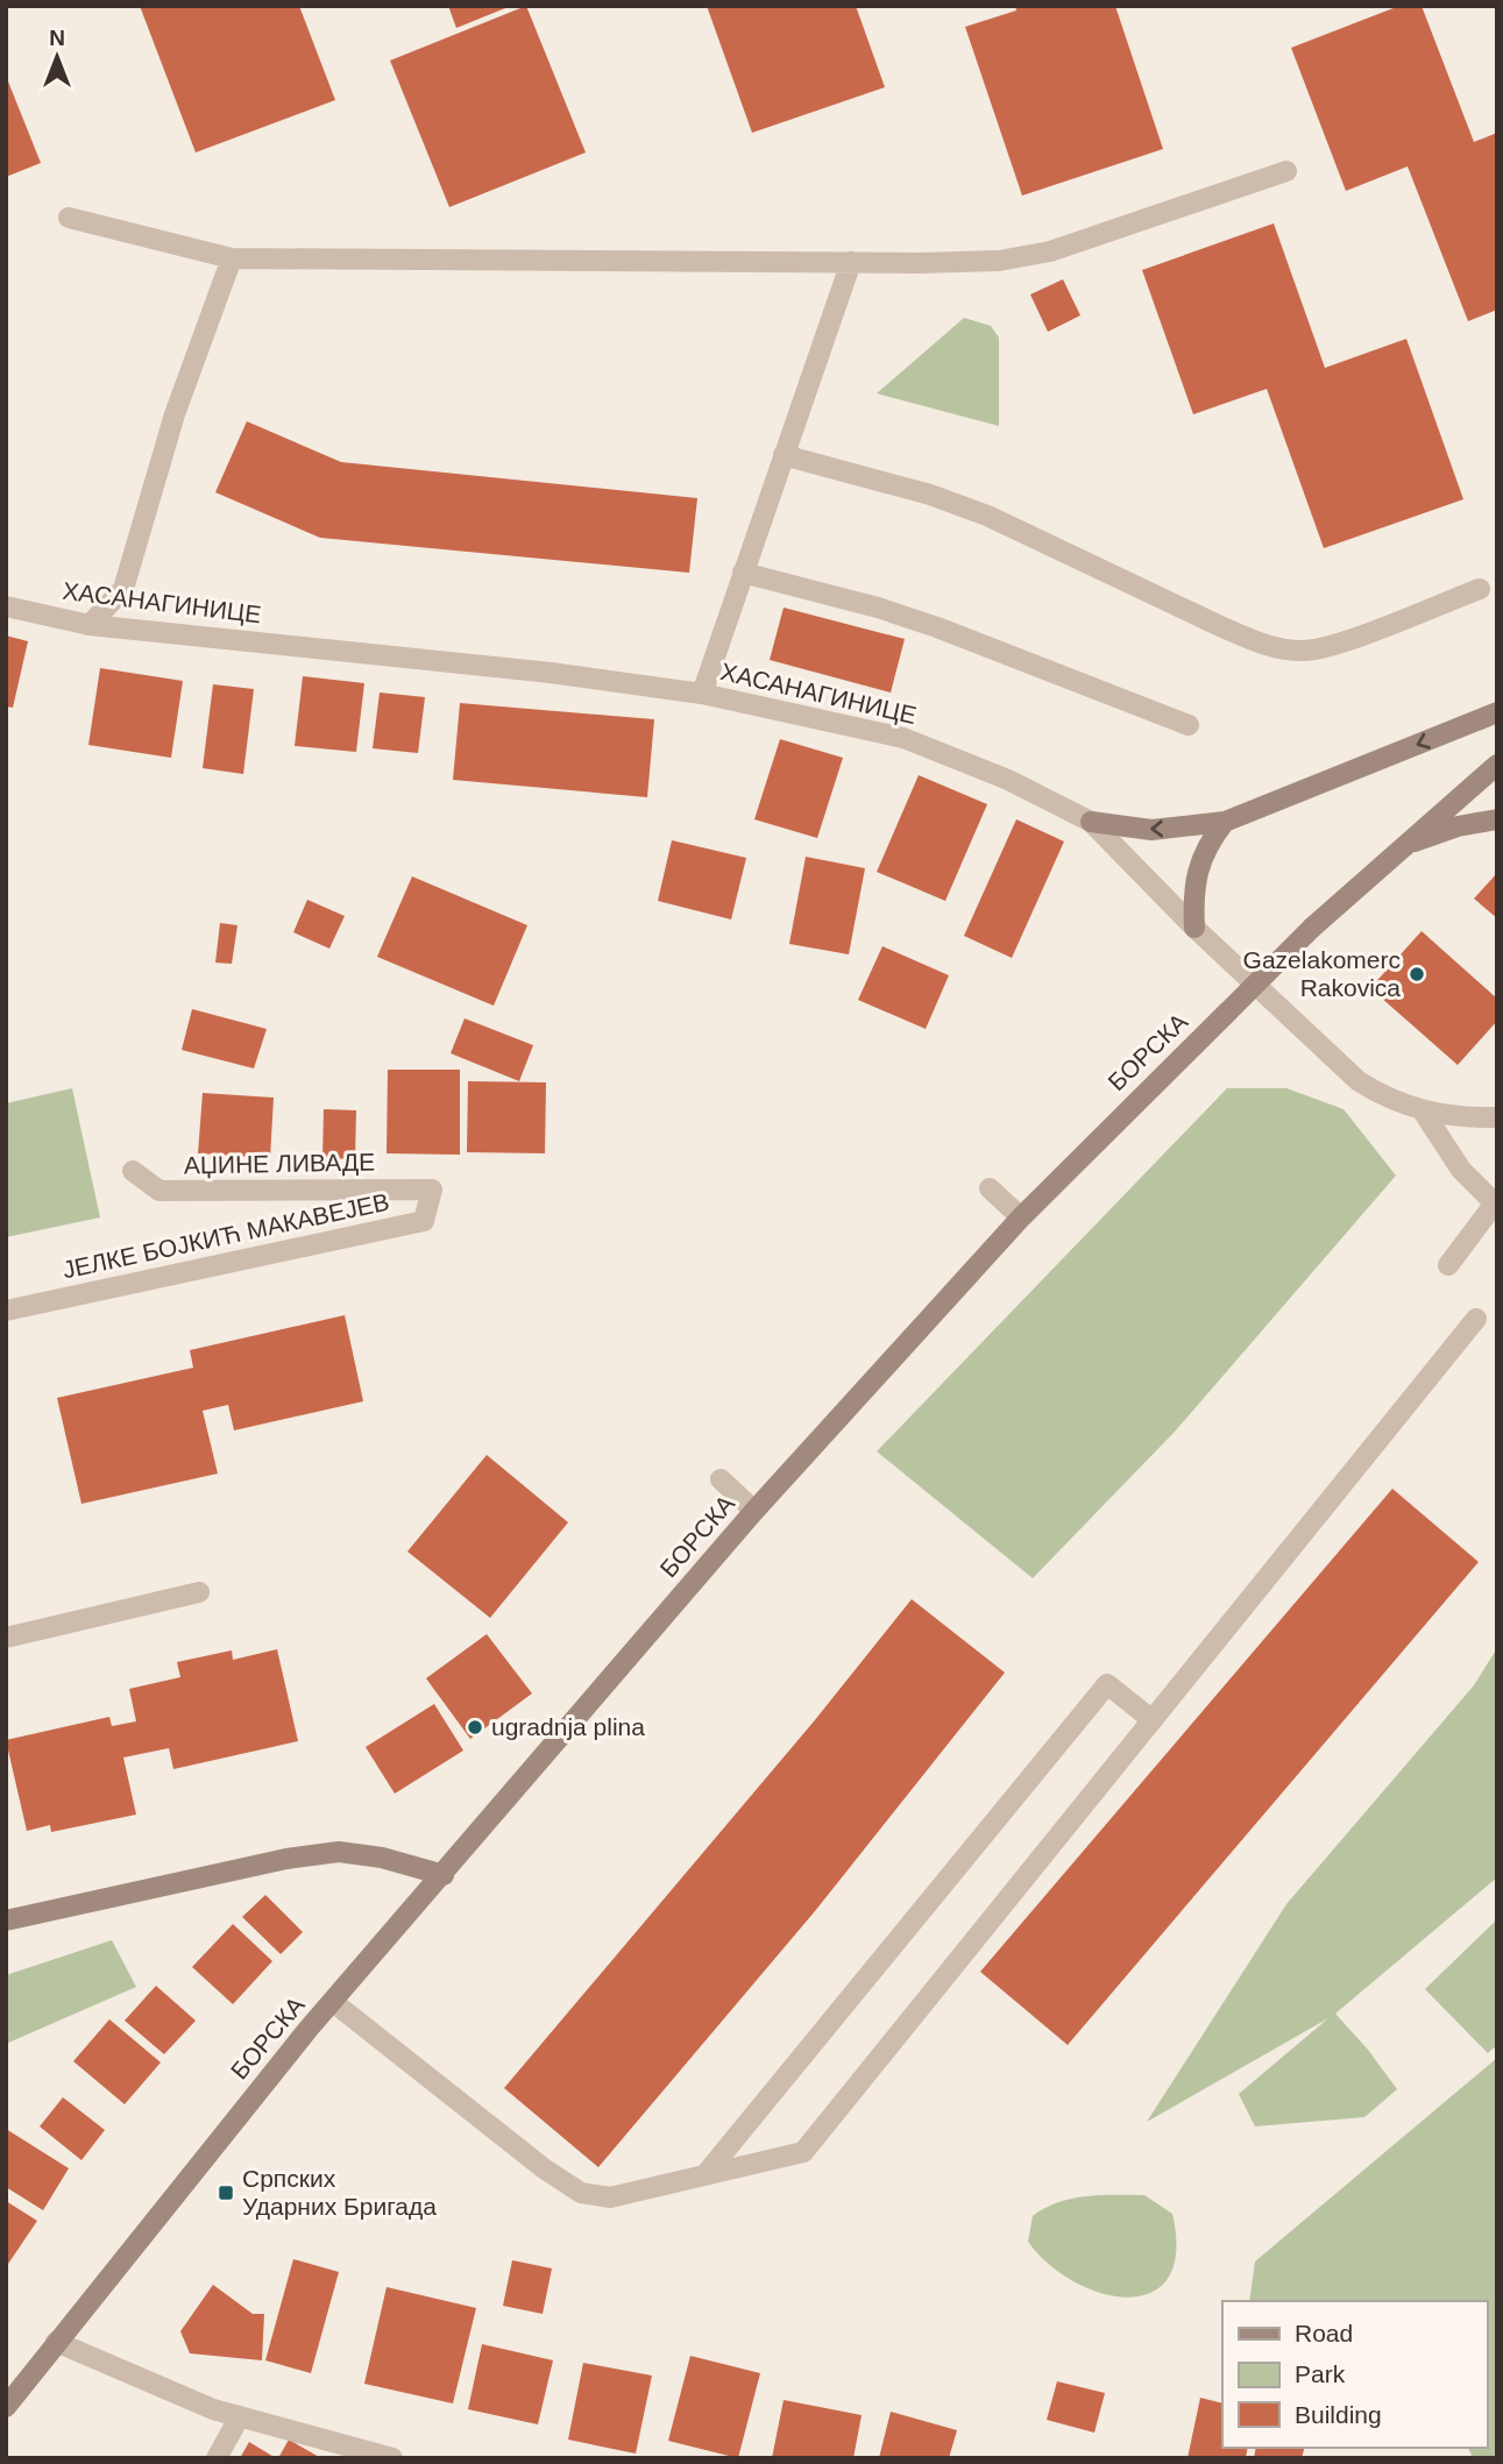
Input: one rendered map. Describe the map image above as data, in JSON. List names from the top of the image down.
{
  "streets": {
    "main road": ["БОРСКА"],
    "street": ["ХАСАНАГИНИЦЕ", "АЏИНЕ ЛИВАДЕ", "ЈЕЛКЕ БОЈКИЋ МАКАВЕЈЕВ"]
  },
  "crossings": [
    ["АЏИНЕ ЛИВАДЕ", "ЈЕЛКЕ БОЈКИЋ МАКАВЕЈЕВ"]
  ],
  "places": {
    "other": ["Gazelakomerc Rakovica", "ugradnja plina"],
    "transit": ["Српских Ударних Бригада"]
  },
  "legend": ["Road", "Park", "Building"],
  "north": "top"
}
